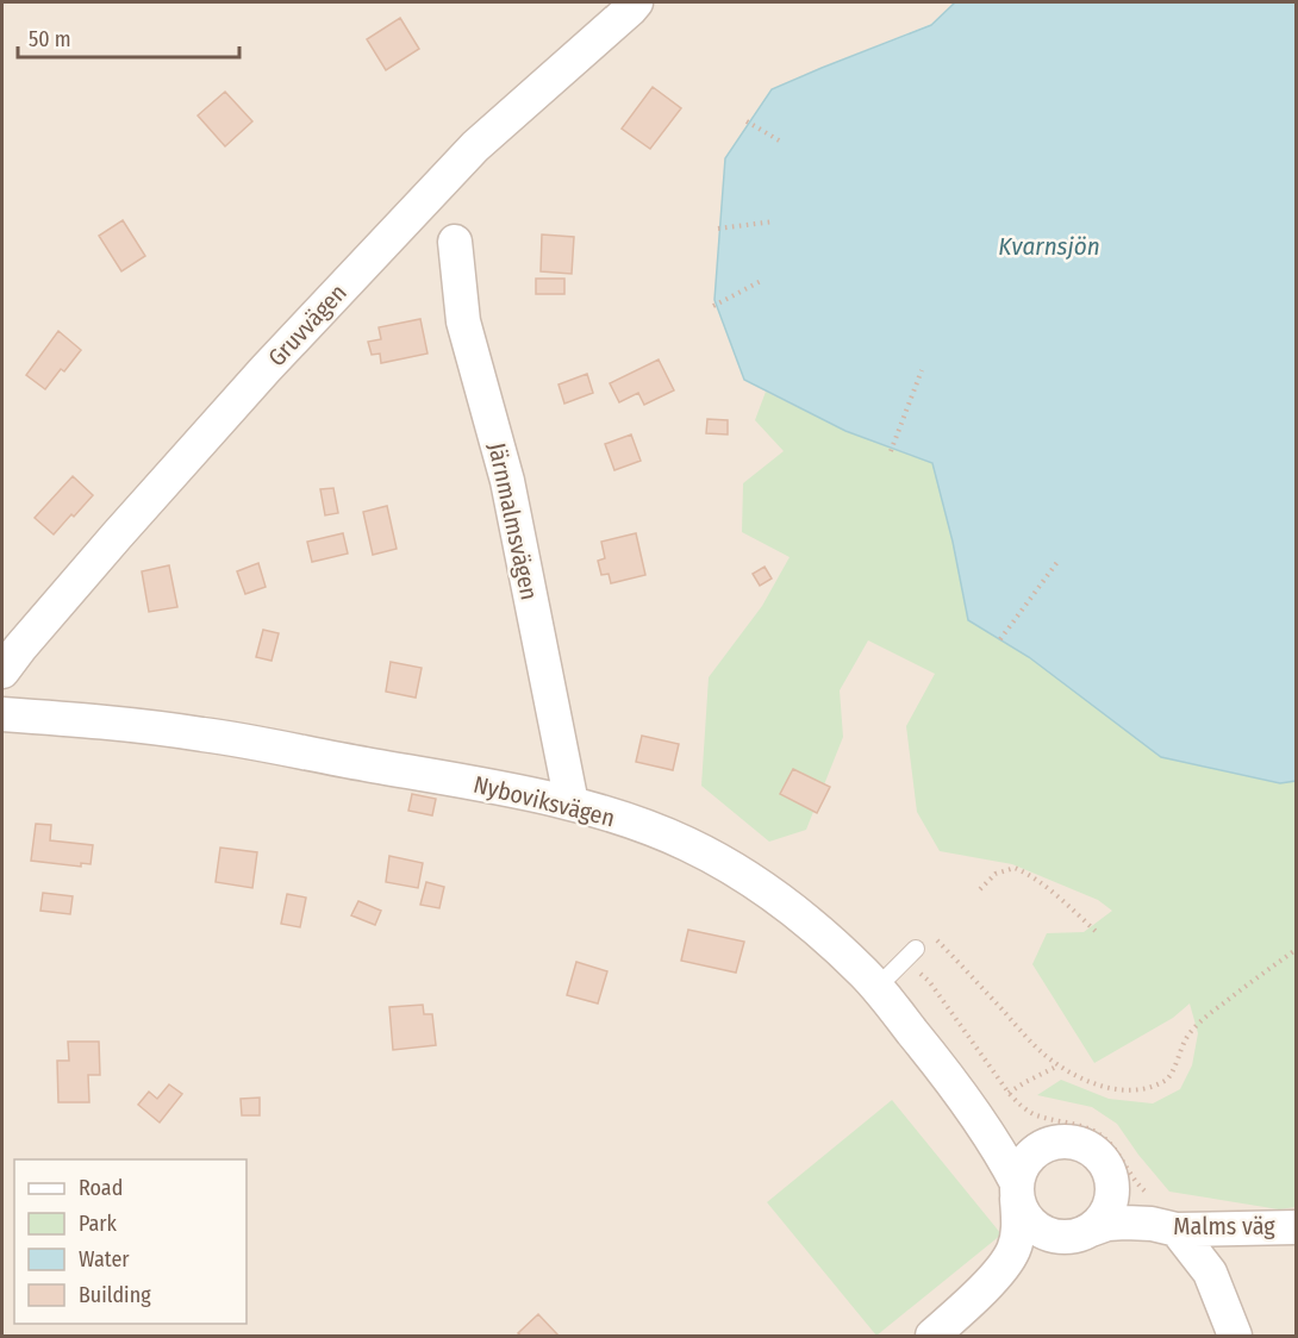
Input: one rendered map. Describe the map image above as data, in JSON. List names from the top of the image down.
{
  "streets": {
    "street": [
      "Gruvvägen",
      "Järnmalmsvägen",
      "Nyboviksvägen",
      "Malms väg"
    ]
  },
  "crossings": [
    ["Järnmalmsvägen", "Nyboviksvägen"],
    ["Nyboviksvägen", "Malms väg"]
  ],
  "water": ["Kvarnsjön"],
  "legend": [
    "Road",
    "Park",
    "Water",
    "Building"
  ],
  "scale_bar": "50 m"
}
